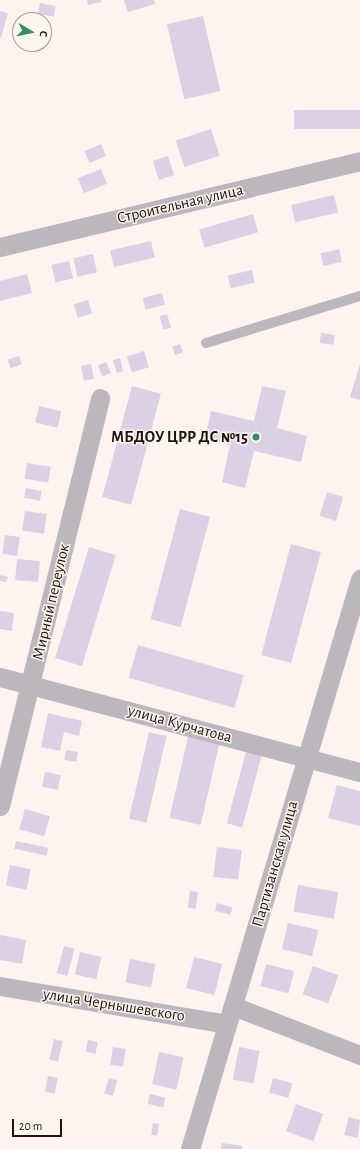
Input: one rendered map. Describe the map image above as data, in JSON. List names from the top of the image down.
{
  "streets": {
    "street": [
      "Строительная улица",
      "Мирный переулок",
      "улица Курчатова",
      "Партизанская улица",
      "улица Чернышевского"
    ]
  },
  "crossings": [
    ["Мирный переулок", "улица Курчатова"],
    ["улица Курчатова", "Партизанская улица"],
    ["Партизанская улица", "улица Чернышевского"]
  ],
  "places": ["МБДОУ ЦРР ДС №15"],
  "scale_bar": "20 m",
  "north": "right"
}
